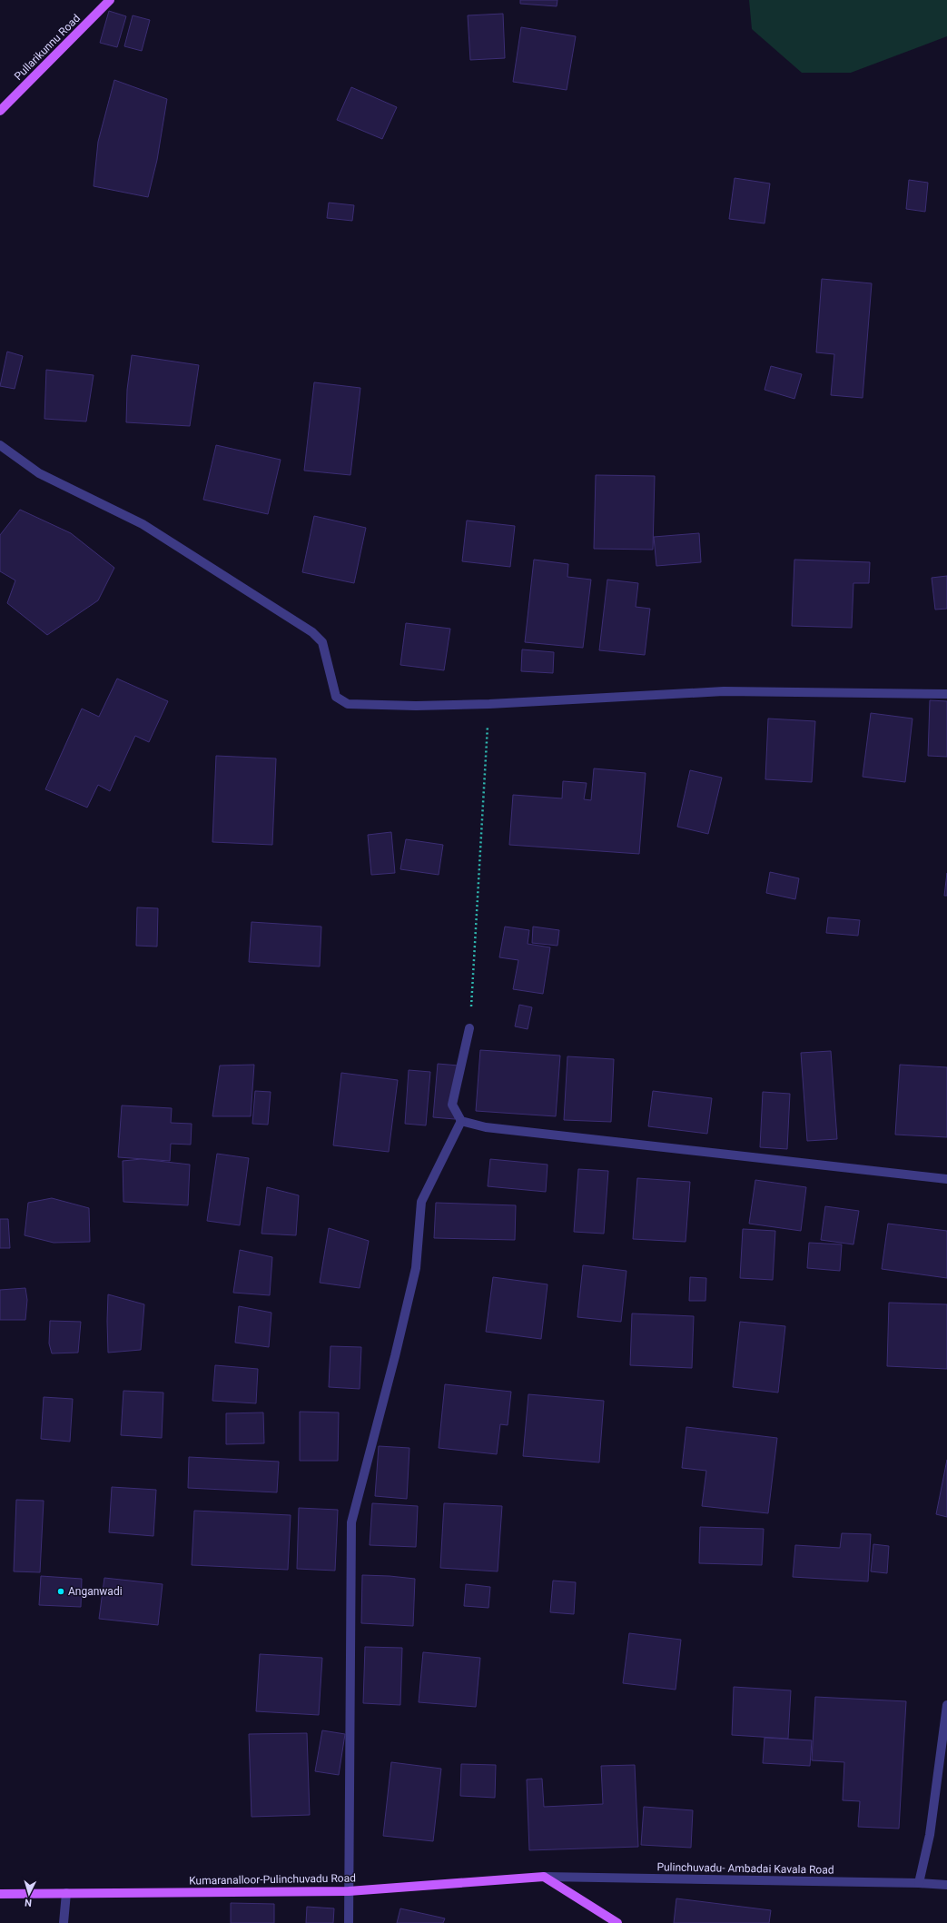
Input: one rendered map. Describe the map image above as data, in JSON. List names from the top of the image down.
{
  "streets": {
    "main road": ["Pullarikunnu Road", "Kumaranalloor-Pulinchuvadu Road"],
    "street": ["Pulinchuvadu- Ambadai Kavala Road"]
  },
  "crossings": [
    ["Pulinchuvadu- Ambadai Kavala Road", "Kumaranalloor-Pulinchuvadu Road"]
  ],
  "places": ["Anganwadi"],
  "north": "bottom"
}
